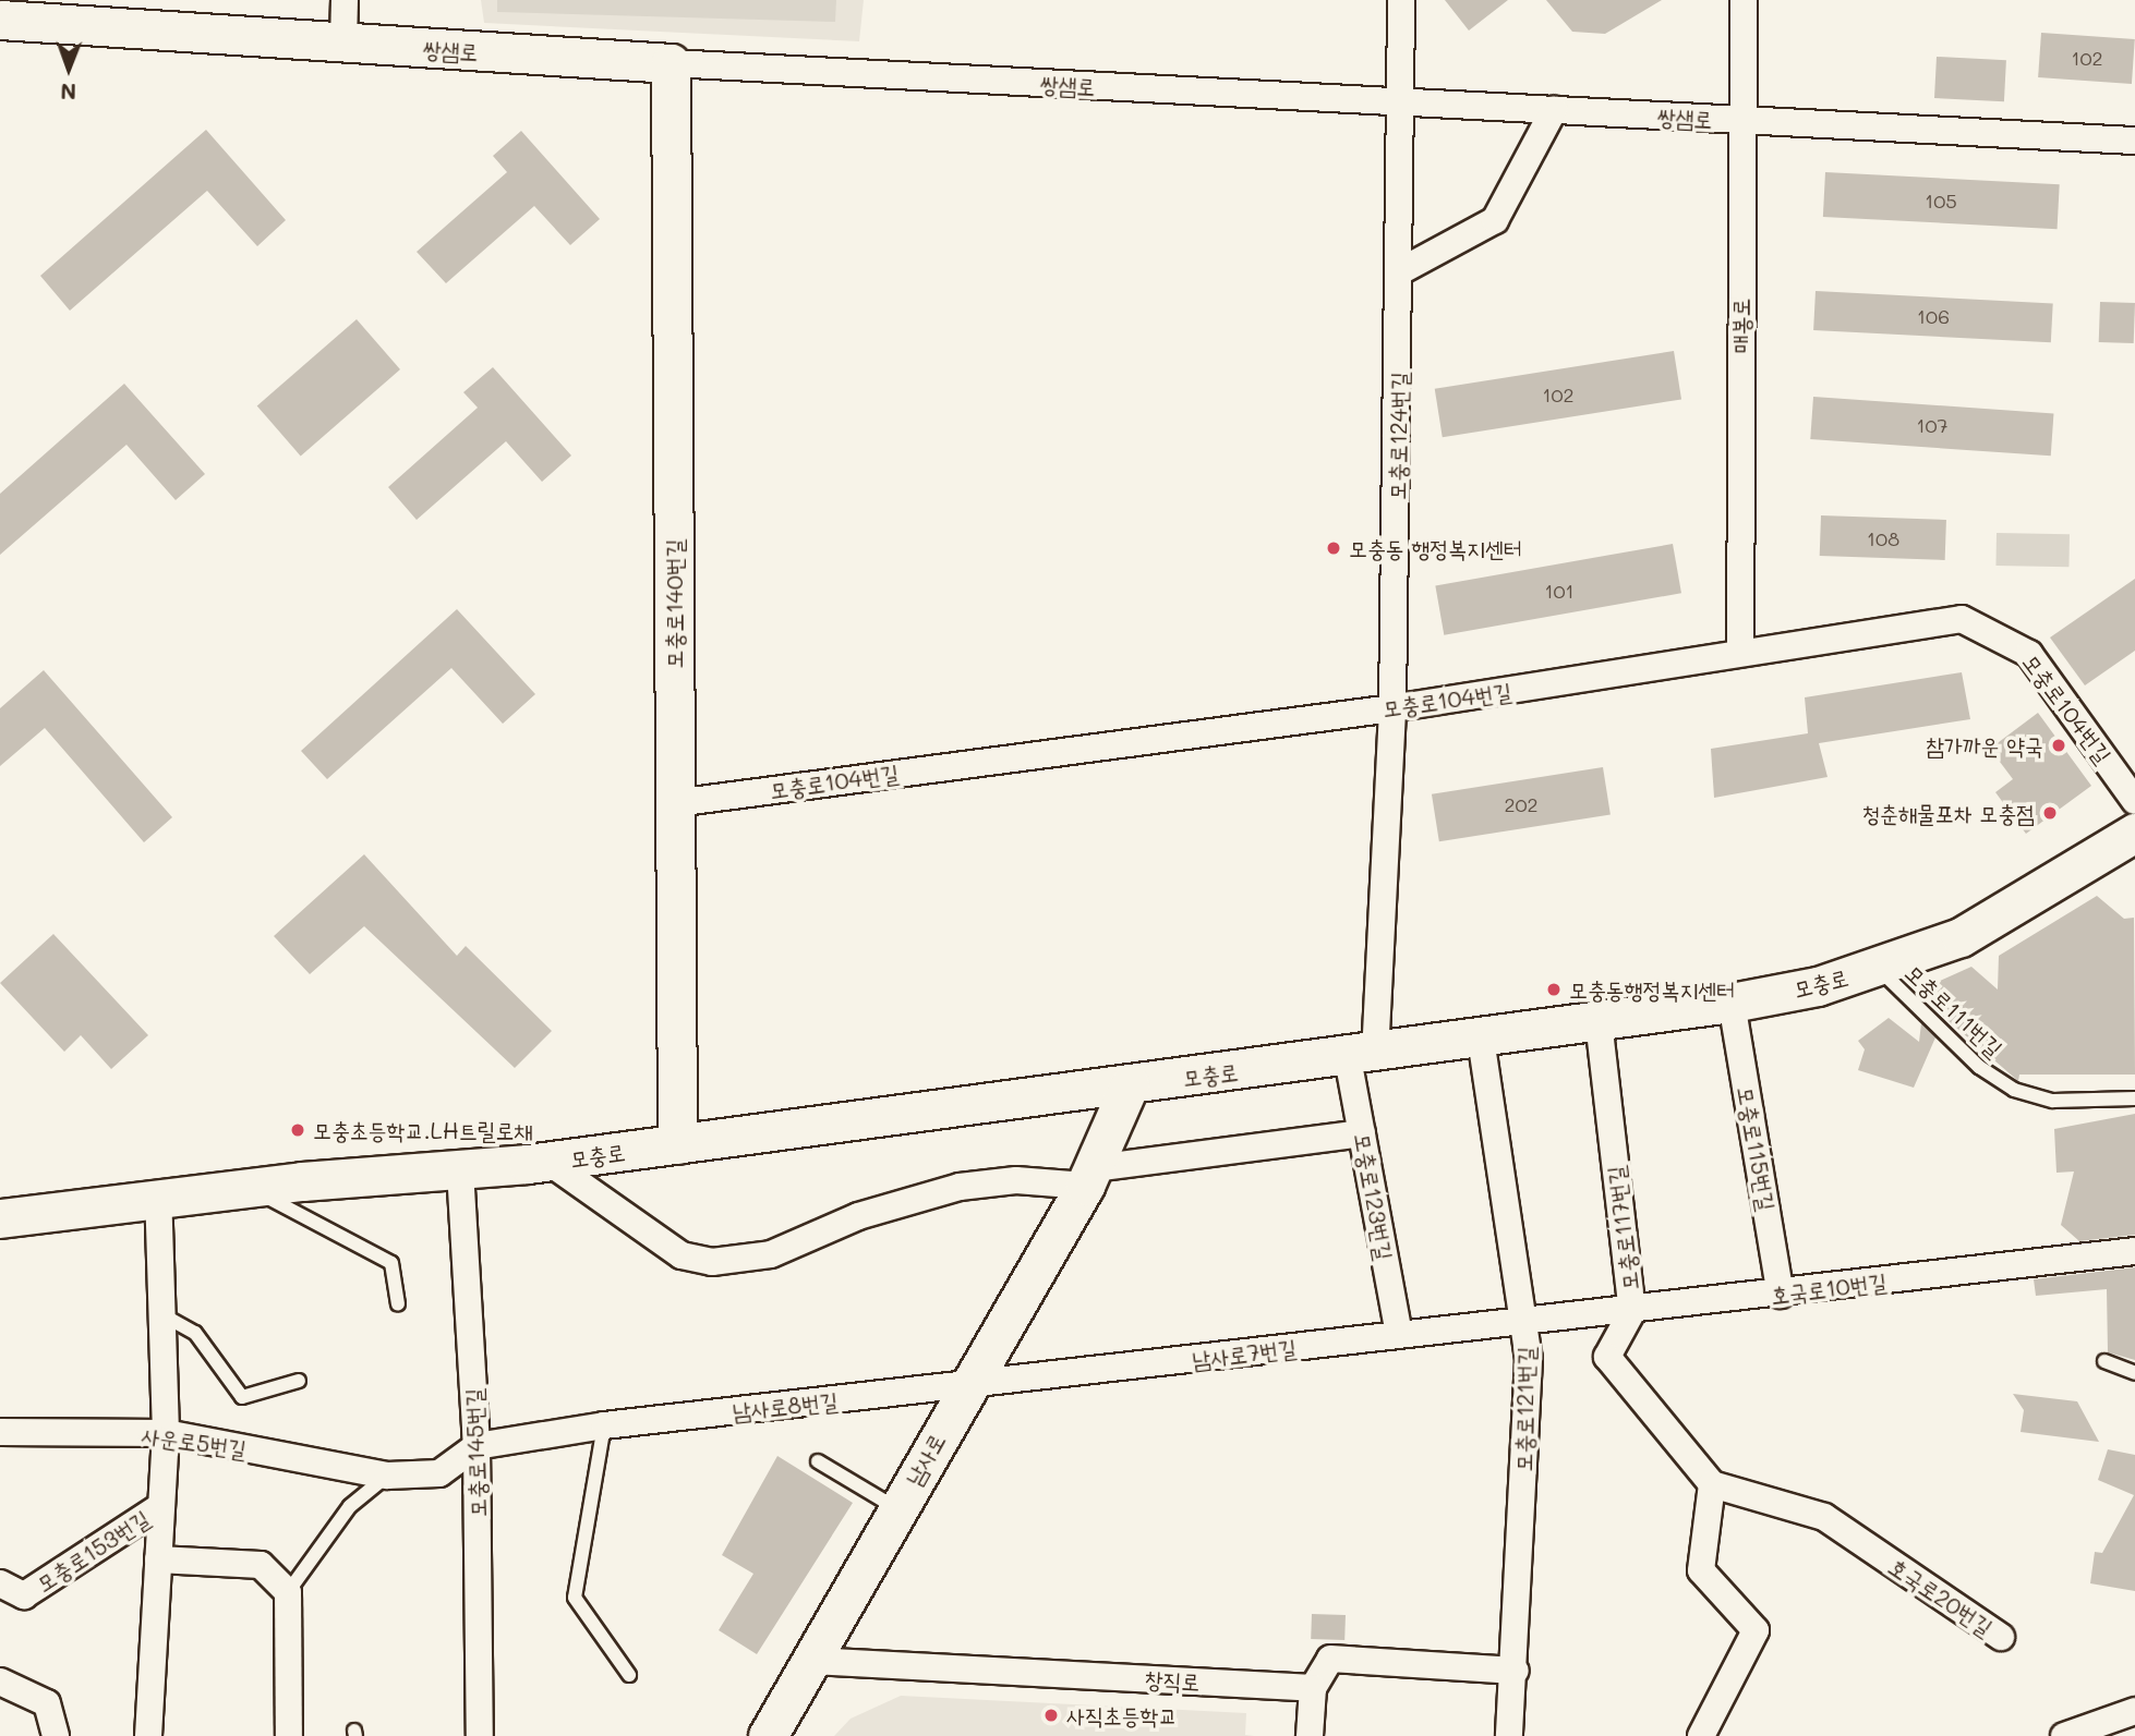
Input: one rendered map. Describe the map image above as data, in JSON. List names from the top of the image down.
{
  "streets": {
    "street": [
      "쌍샘로",
      "매봉로",
      "모충로124번길",
      "모충로140번길",
      "모충로104번길",
      "모충로",
      "모충로115번길",
      "모충로123번길",
      "모충로117번길",
      "호국로10번길",
      "남사로7번길",
      "남사로8번길",
      "모충로121번길",
      "사운로5번길",
      "모충로145번길",
      "남사로",
      "모충로153번길",
      "호국로20번길",
      "창직로"
    ],
    "lane": ["모충로111번길"]
  },
  "crossings": [
    ["쌍샘로", "매봉로"],
    ["쌍샘로", "모충로124번길"],
    ["쌍샘로", "모충로140번길"],
    ["매봉로", "모충로104번길"],
    ["모충로124번길", "모충로104번길"],
    ["모충로124번길", "모충로"],
    ["모충로124번길", "모충로123번길"],
    ["모충로140번길", "모충로104번길"],
    ["모충로140번길", "모충로"],
    ["모충로", "모충로111번길"],
    ["모충로", "모충로115번길"],
    ["모충로", "모충로123번길"],
    ["모충로", "모충로117번길"],
    ["모충로", "모충로121번길"],
    ["모충로", "모충로145번길"],
    ["모충로", "남사로"],
    ["모충로115번길", "호국로10번길"],
    ["모충로123번길", "남사로7번길"],
    ["모충로117번길", "호국로10번길"],
    ["모충로117번길", "호국로20번길"],
    ["호국로10번길", "남사로7번길"],
    ["호국로10번길", "모충로121번길"],
    ["남사로7번길", "남사로8번길"],
    ["남사로7번길", "모충로121번길"],
    ["남사로7번길", "남사로"],
    ["남사로8번길", "사운로5번길"],
    ["남사로8번길", "모충로145번길"],
    ["남사로8번길", "남사로"],
    ["사운로5번길", "모충로145번길"],
    ["남사로", "창직로"]
  ],
  "places": [
    "모충동 행정복지센터",
    "참가까운 약국",
    "청춘해물포차 모충점",
    "모충동행정복지센터",
    "모충초등학교.LH트릴로채",
    "사직초등학교"
  ],
  "house_numbers": [
    "102",
    "105",
    "106",
    "102",
    "107",
    "108",
    "101",
    "202"
  ],
  "north": "bottom"
}
